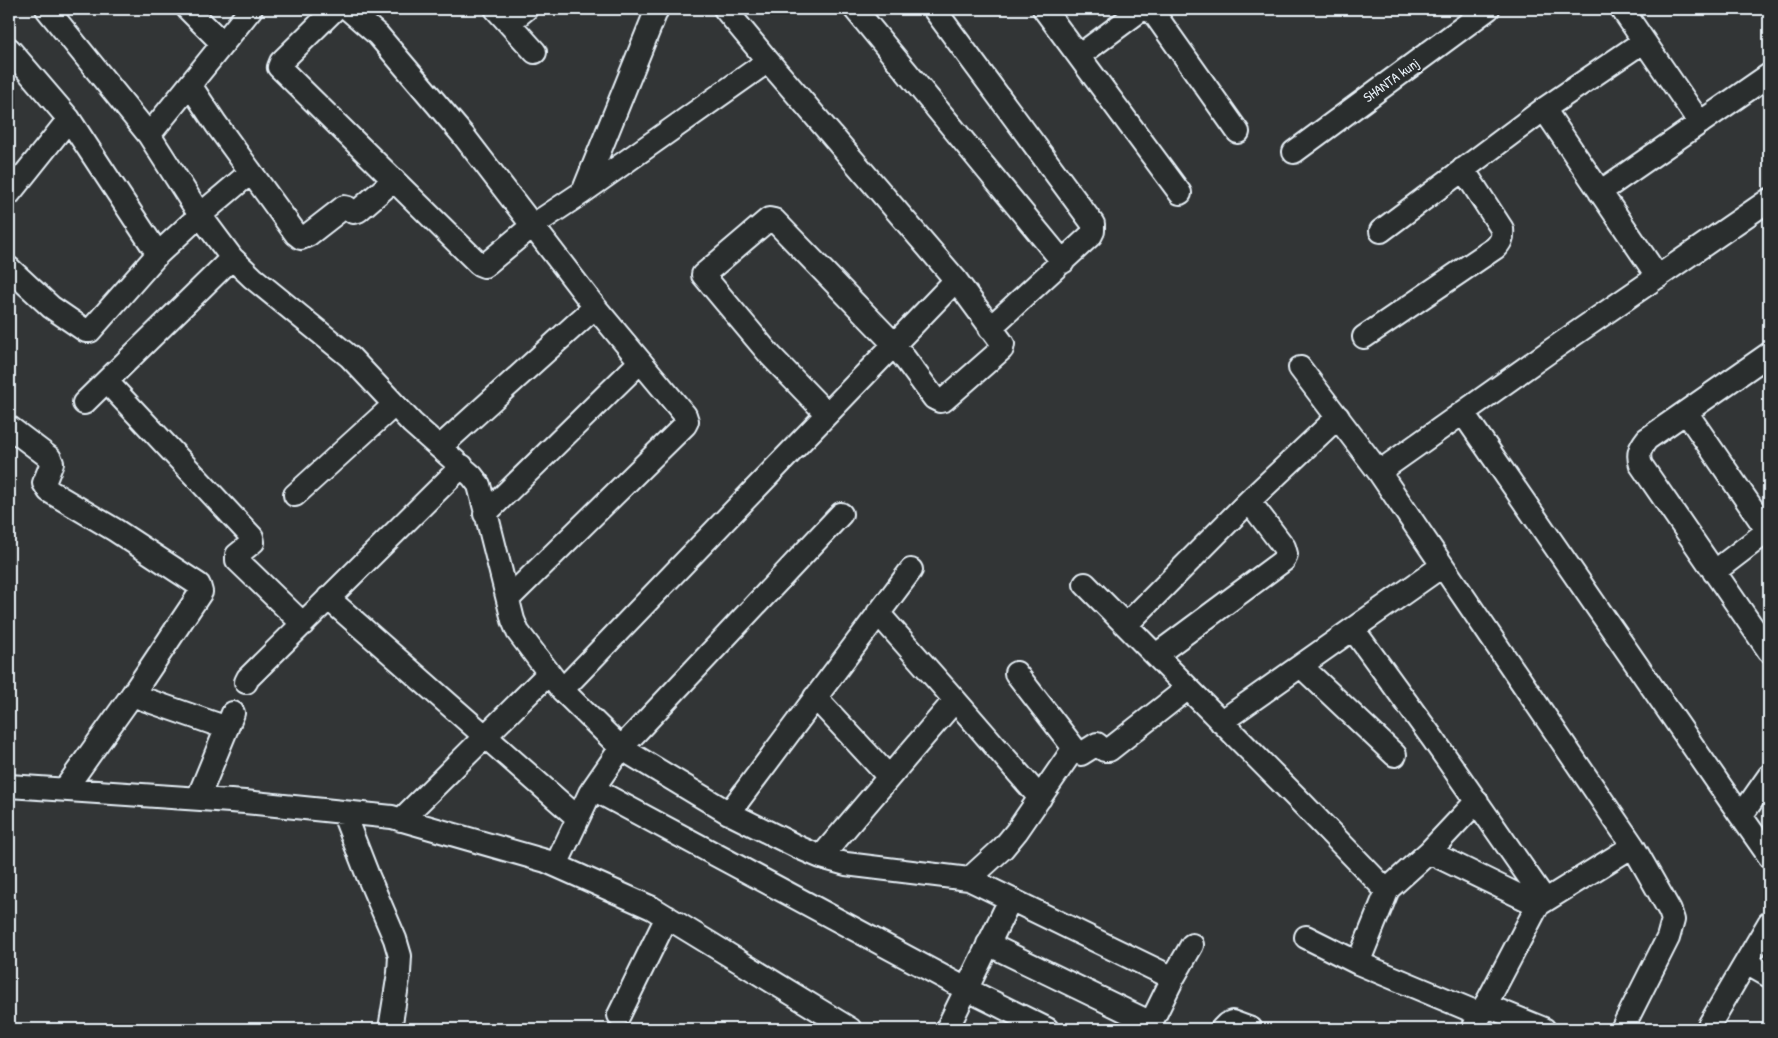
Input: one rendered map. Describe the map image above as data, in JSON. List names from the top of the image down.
{
  "streets": {
    "street": ["SHANTA kunj"]
  }
}
